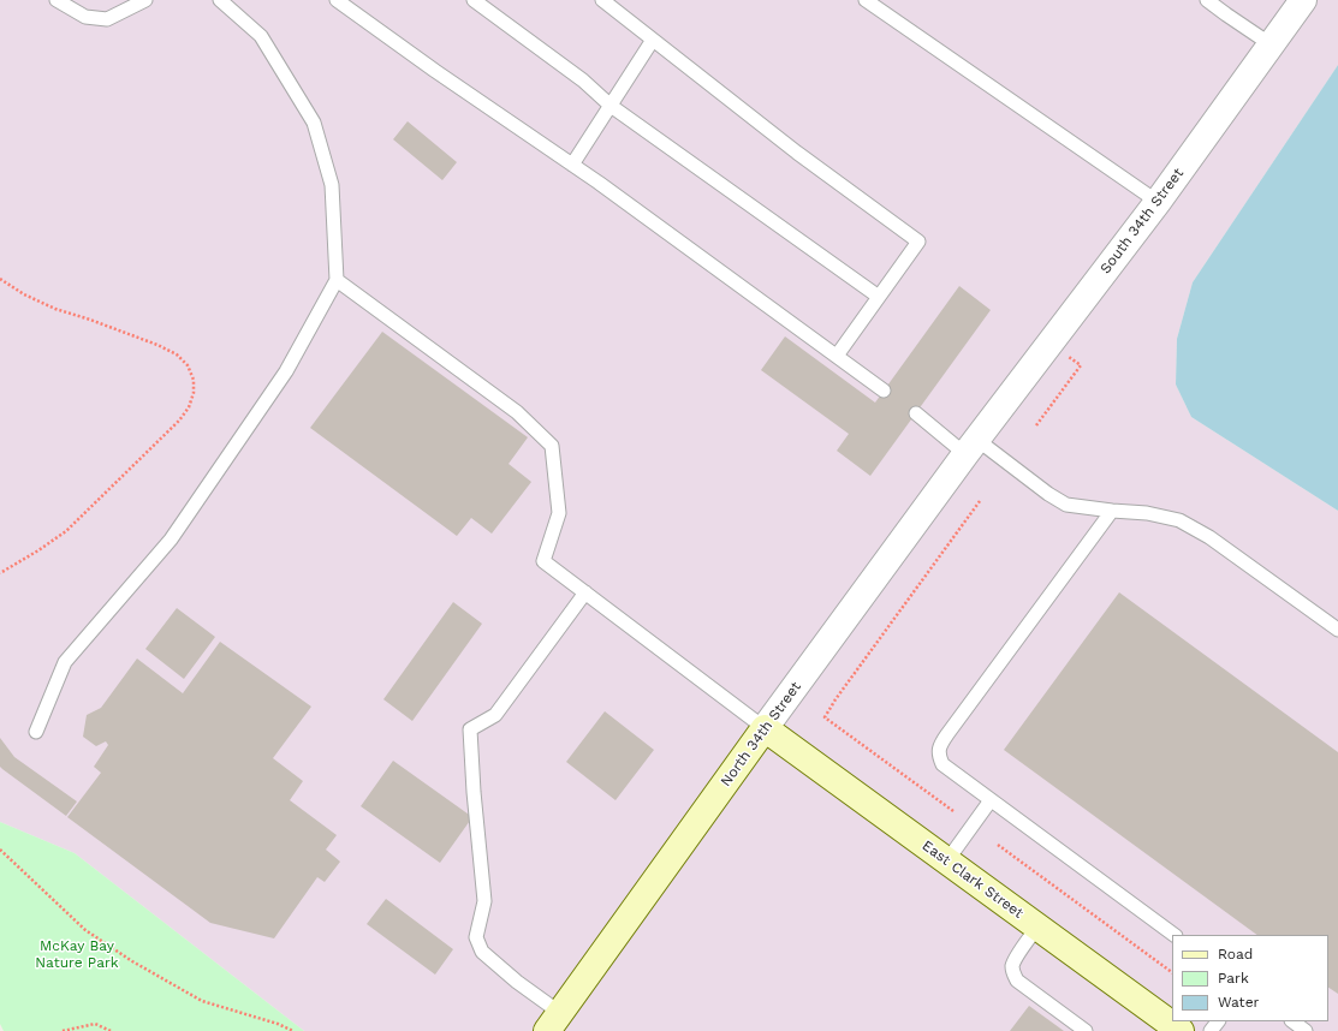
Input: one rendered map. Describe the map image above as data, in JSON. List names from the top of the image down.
{
  "streets": {
    "street": ["South 34th Street", "North 34th Street", "East Clark Street"]
  },
  "crossings": [
    ["South 34th Street", "North 34th Street"],
    ["North 34th Street", "East Clark Street"]
  ],
  "parks": ["McKay Bay Nature Park"],
  "legend": ["Road", "Park", "Water"]
}
